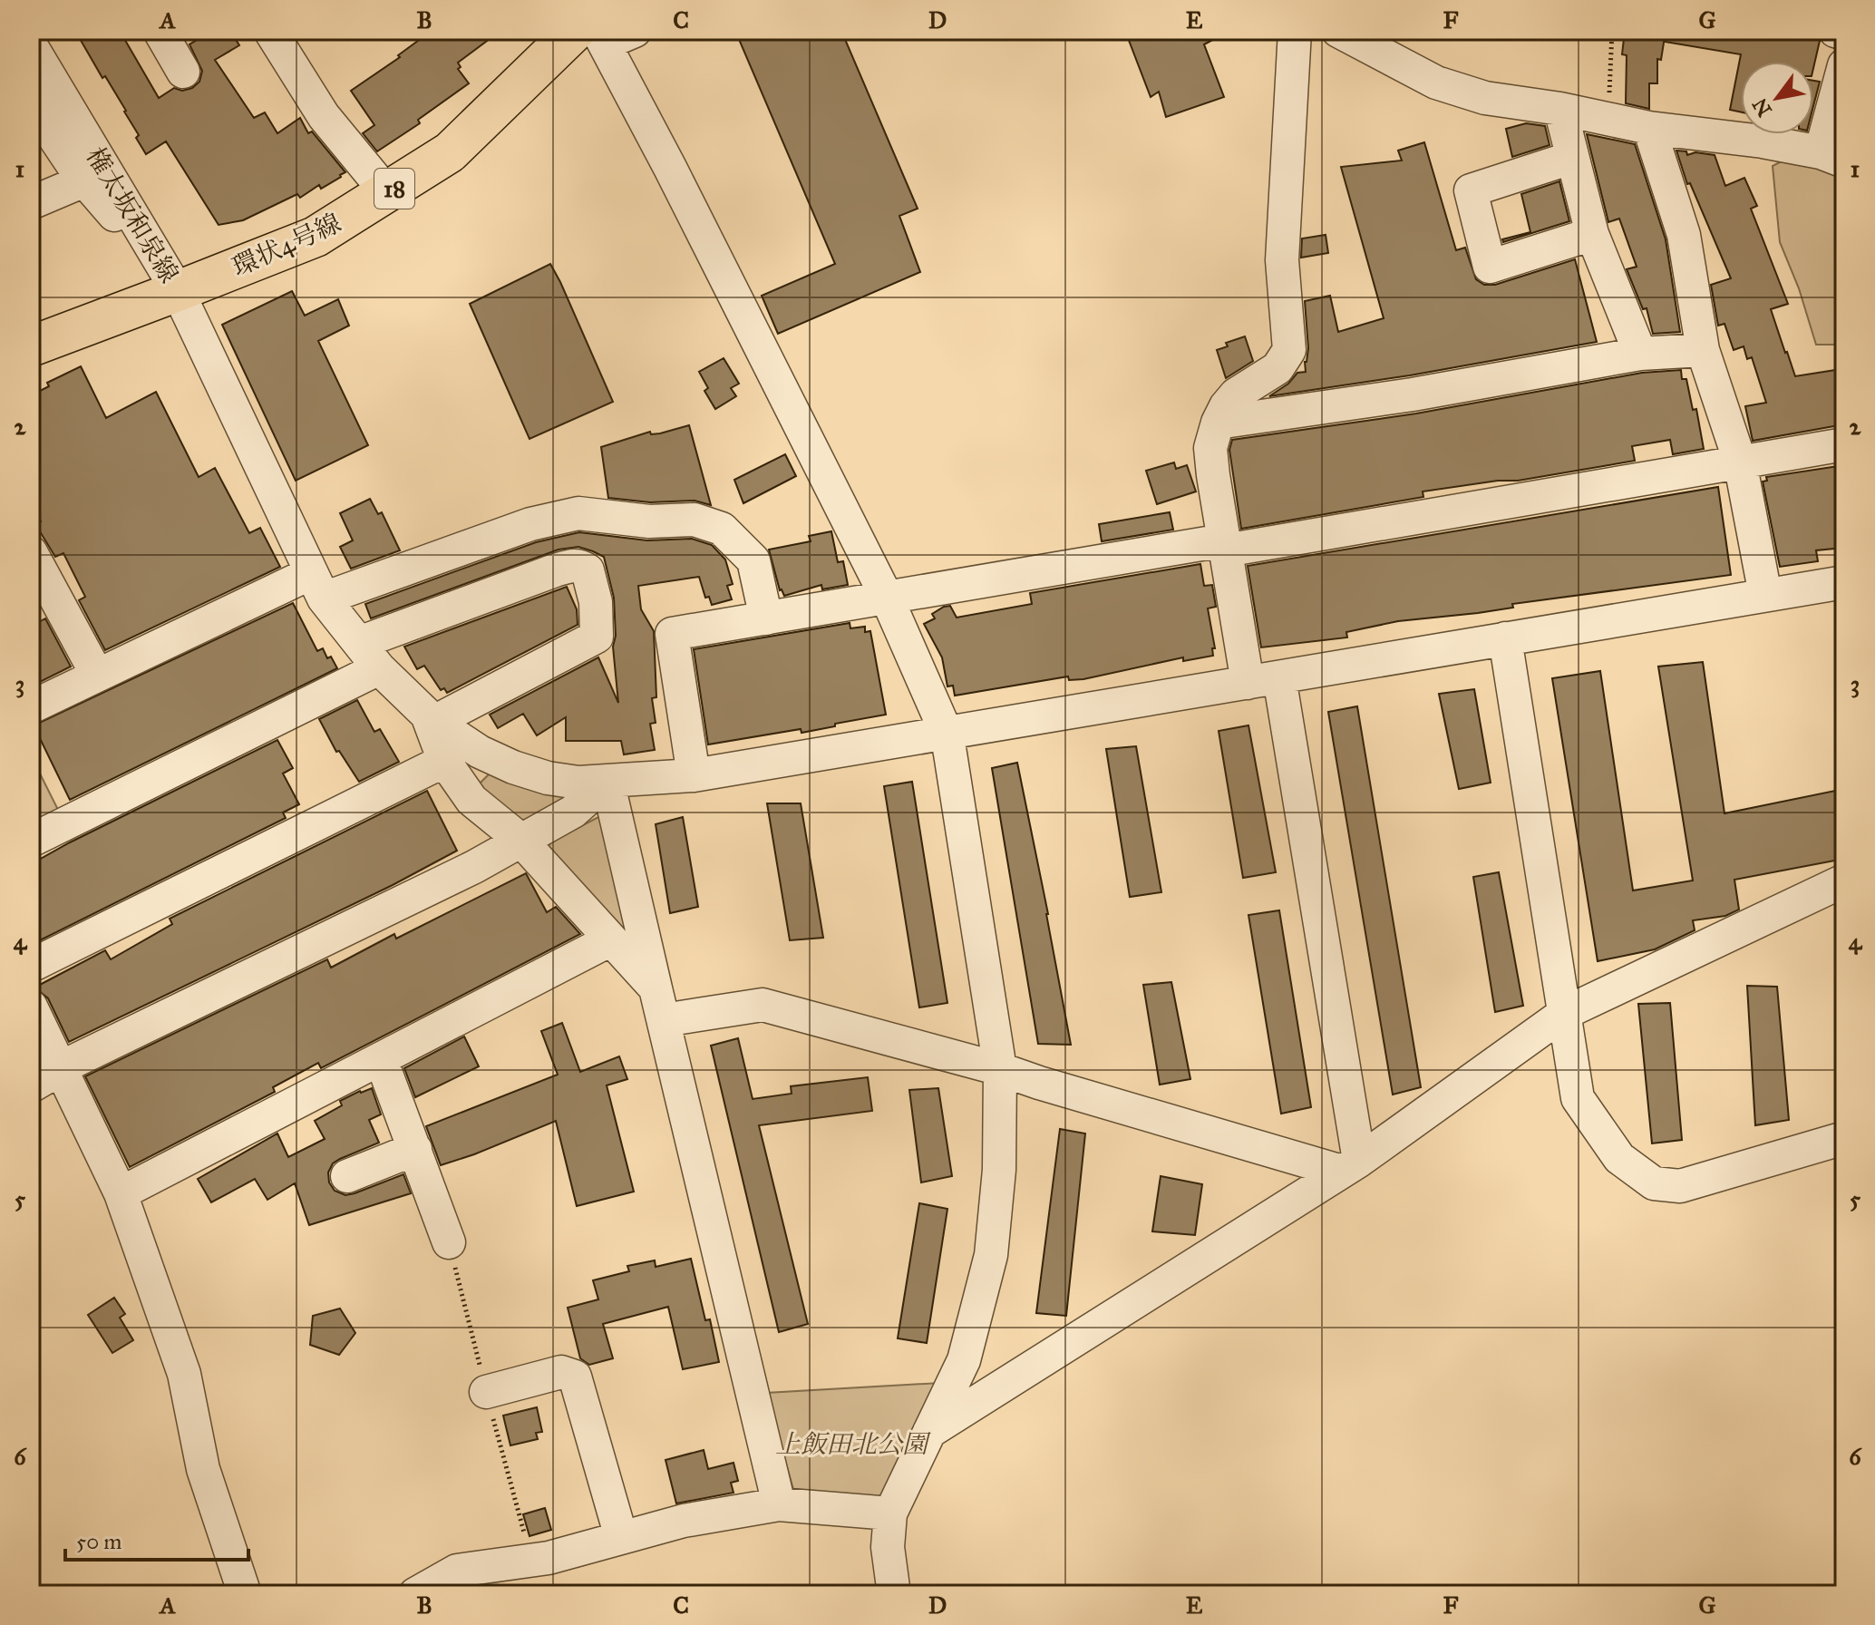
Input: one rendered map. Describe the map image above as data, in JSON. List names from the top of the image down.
{
  "streets": {
    "main road": ["18", "環状4号線"],
    "street": ["権太坂和泉線"]
  },
  "crossings": [
    ["権太坂和泉線", "環状4号線"]
  ],
  "parks": ["上飯田北公園"],
  "scale_bar": "50 m",
  "north": "bottom left",
  "grid": {
    "columns": [
      "A",
      "B",
      "C",
      "D",
      "E",
      "F",
      "G"
    ],
    "rows": [
      "1",
      "2",
      "3",
      "4",
      "5",
      "6"
    ]
  }
}
